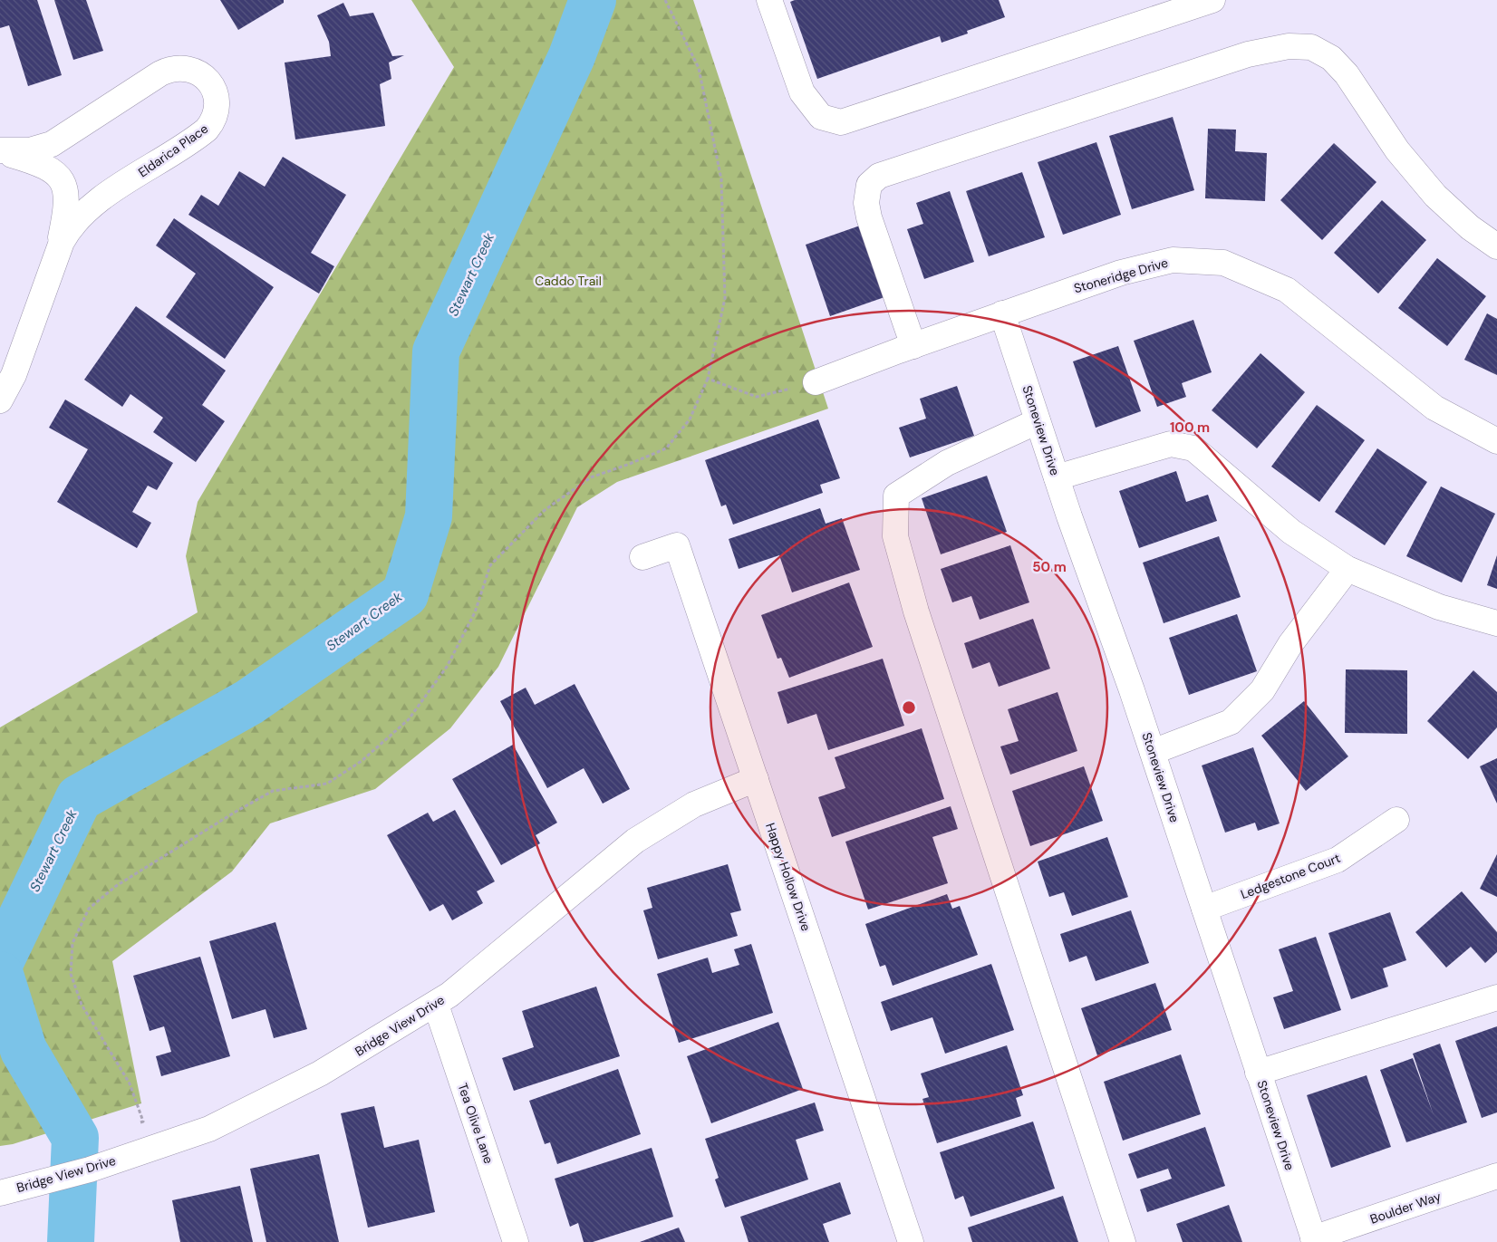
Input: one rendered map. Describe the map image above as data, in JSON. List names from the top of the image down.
{
  "streets": {
    "street": [
      "Eldarica Place",
      "Stoneridge Drive",
      "Stoneview Drive",
      "Ledgestone Court",
      "Happy Hollow Drive",
      "Bridge View Drive",
      "Tea Olive Lane",
      "Boulder Way"
    ]
  },
  "crossings": [
    ["Stoneridge Drive", "Stoneview Drive"],
    ["Stoneview Drive", "Ledgestone Court"],
    ["Stoneview Drive", "Boulder Way"],
    ["Happy Hollow Drive", "Bridge View Drive"],
    ["Bridge View Drive", "Tea Olive Lane"]
  ],
  "water": ["Stewart Creek"],
  "parks": ["Caddo Trail"],
  "rings": ["100 m", "50 m"]
}
